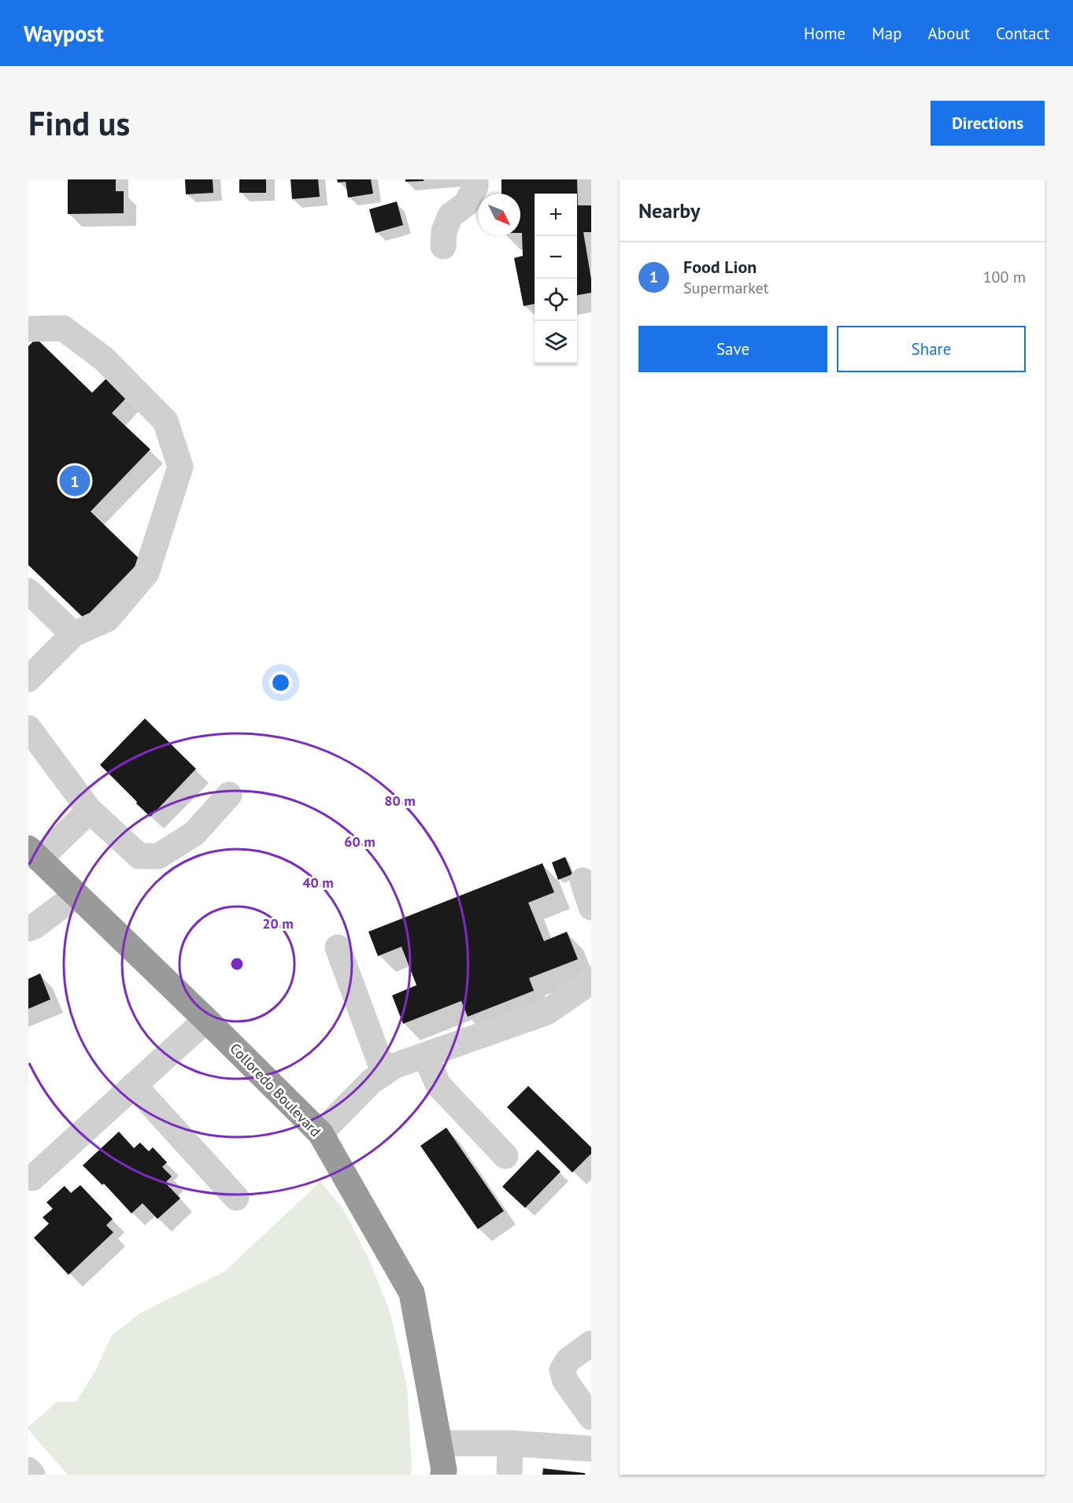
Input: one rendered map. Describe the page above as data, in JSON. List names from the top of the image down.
{
  "streets": {
    "highway": ["Colloredo Boulevard"]
  },
  "north": "bottom right",
  "page": {
    "header": "Waypost",
    "nav": [
      "Home",
      "Map",
      "About",
      "Contact"
    ],
    "buttons": [
      "Directions",
      ["Save", "Share"]
    ],
    "title": "Find us",
    "heading": "Nearby",
    "map_buttons": ["+", "−"],
    "list": [
      {
        "mark": "1",
        "name": "Food Lion",
        "note": "Supermarket",
        "value": "100 m"
      }
    ],
    "pins": "1"
  },
  "rings": [
    "80 m",
    "60 m",
    "40 m",
    "20 m"
  ]
}
